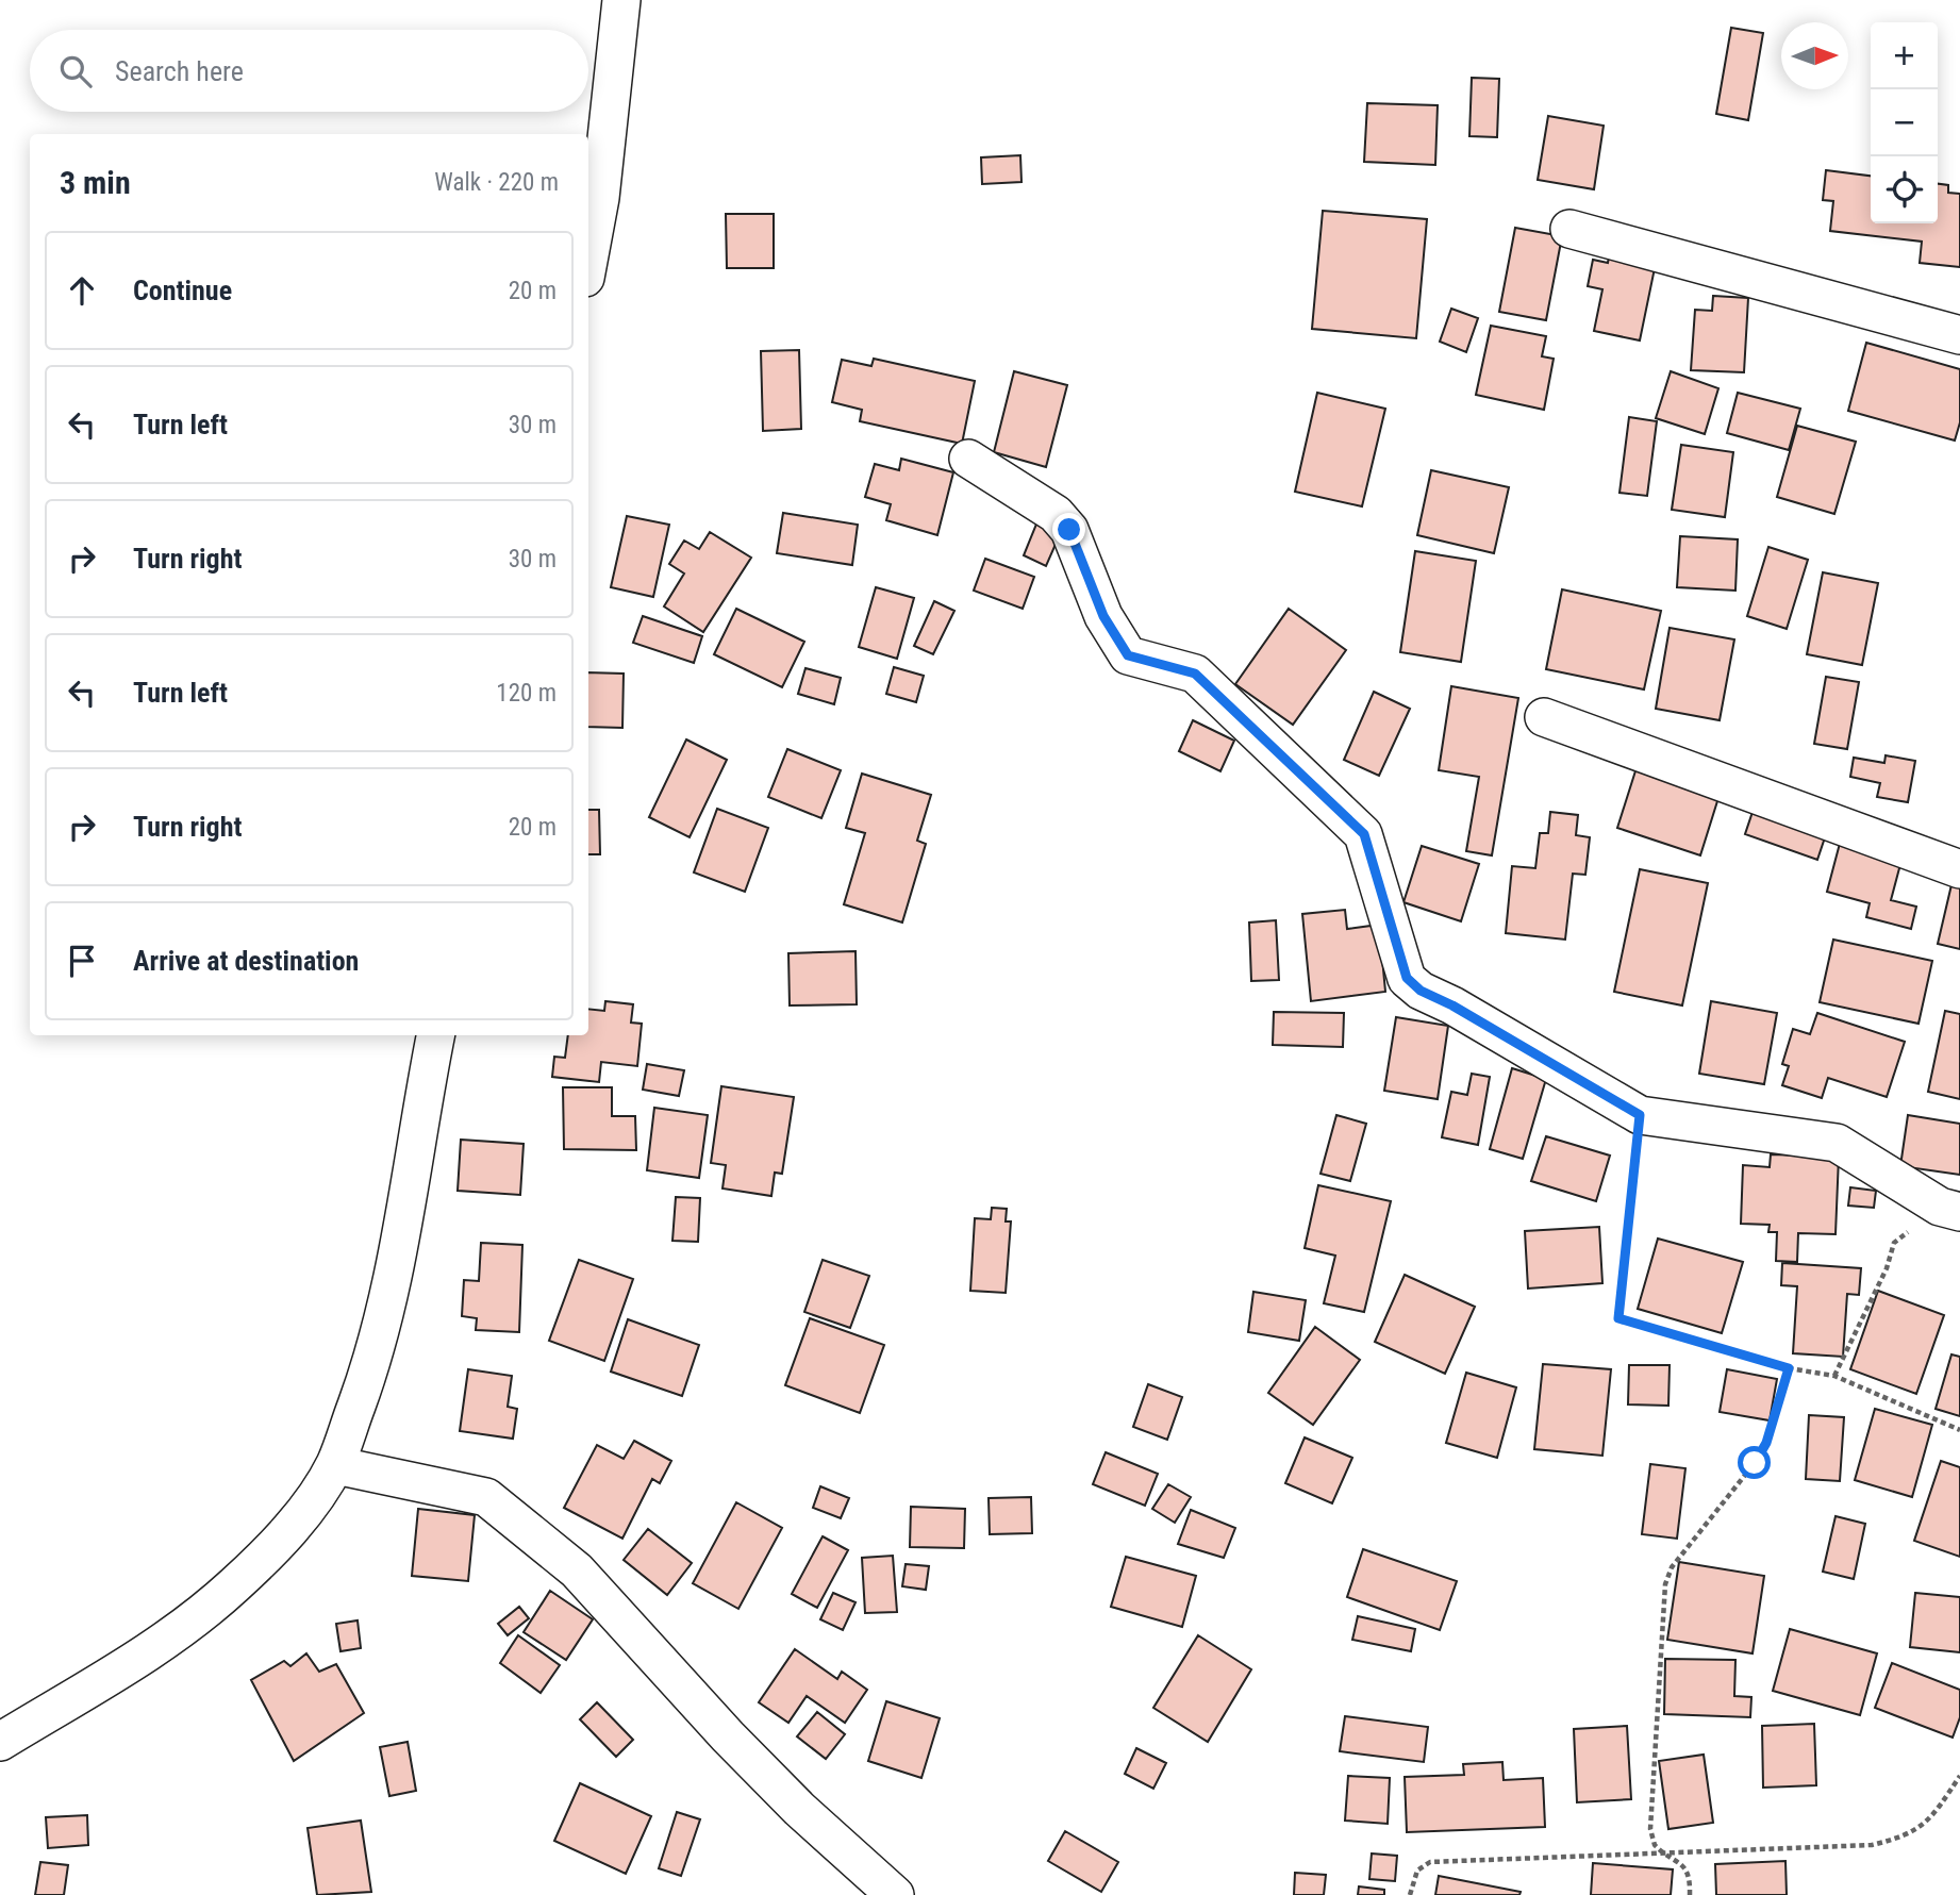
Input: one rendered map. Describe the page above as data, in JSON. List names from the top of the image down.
{
  "north": "right",
  "page": {
    "map_buttons": ["+", "−"],
    "search": "Search here",
    "heading": ["3 min", "Walk · 220 m"],
    "list": [
      ["Continue", "20 m"],
      ["Turn left", "30 m"],
      ["Turn right", "30 m"],
      ["Turn left", "120 m"],
      ["Turn right", "20 m"],
      "Arrive at destination"
    ]
  }
}
